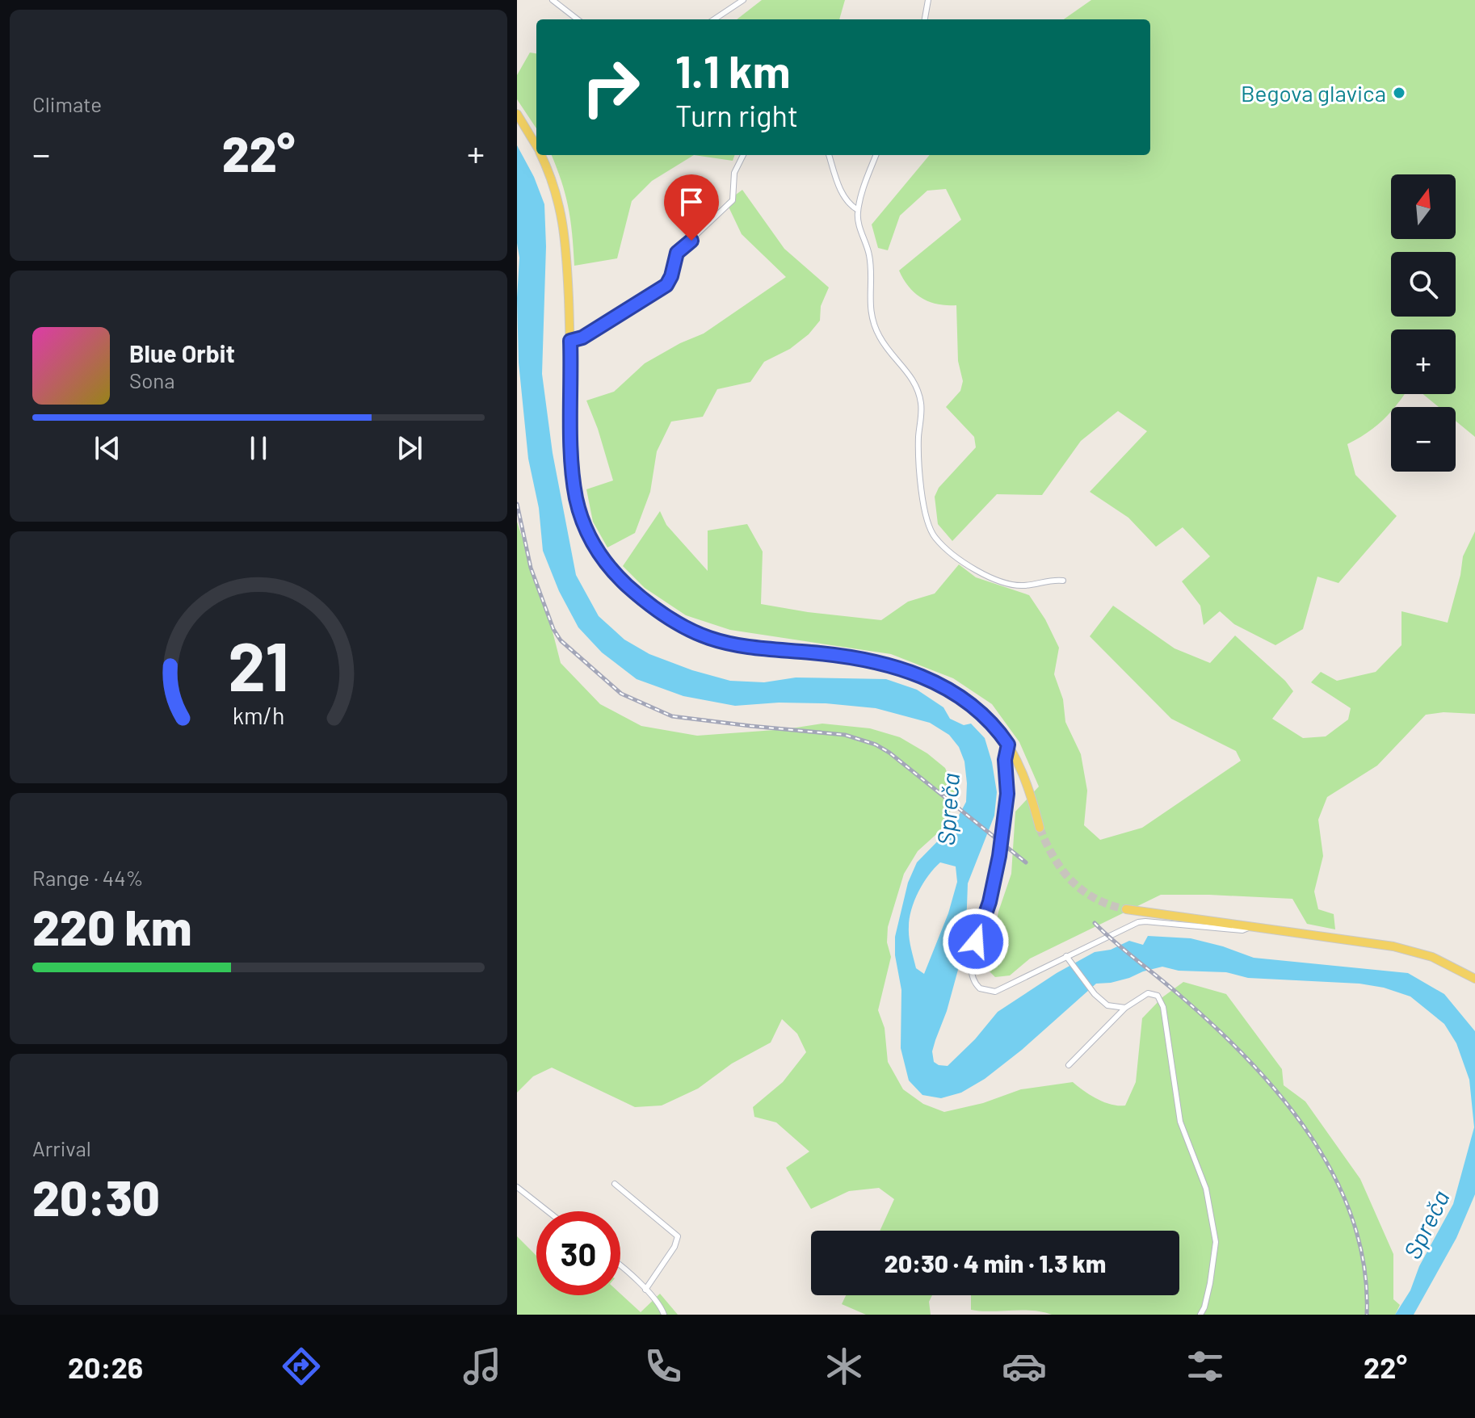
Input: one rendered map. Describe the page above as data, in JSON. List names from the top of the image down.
{
  "water": ["Spreča"],
  "places": ["Begova glavica"],
  "north": "top",
  "page": {
    "tile": [
      "Climate",
      ["Range · 44%", "220 km"],
      ["Arrival", "20:30"]
    ],
    "turn": ["1.1 km", "Turn right"],
    "heat": ["−", "22°", "+"],
    "map_buttons": ["+", "−"],
    "song": ["Blue Orbit", "Sona"],
    "limit": "30",
    "trip": "20:30 · 4 min · 1.3 km",
    "tabs": ["20:26", "22°"],
    "gauge": ["21", "km/h"]
  }
}
